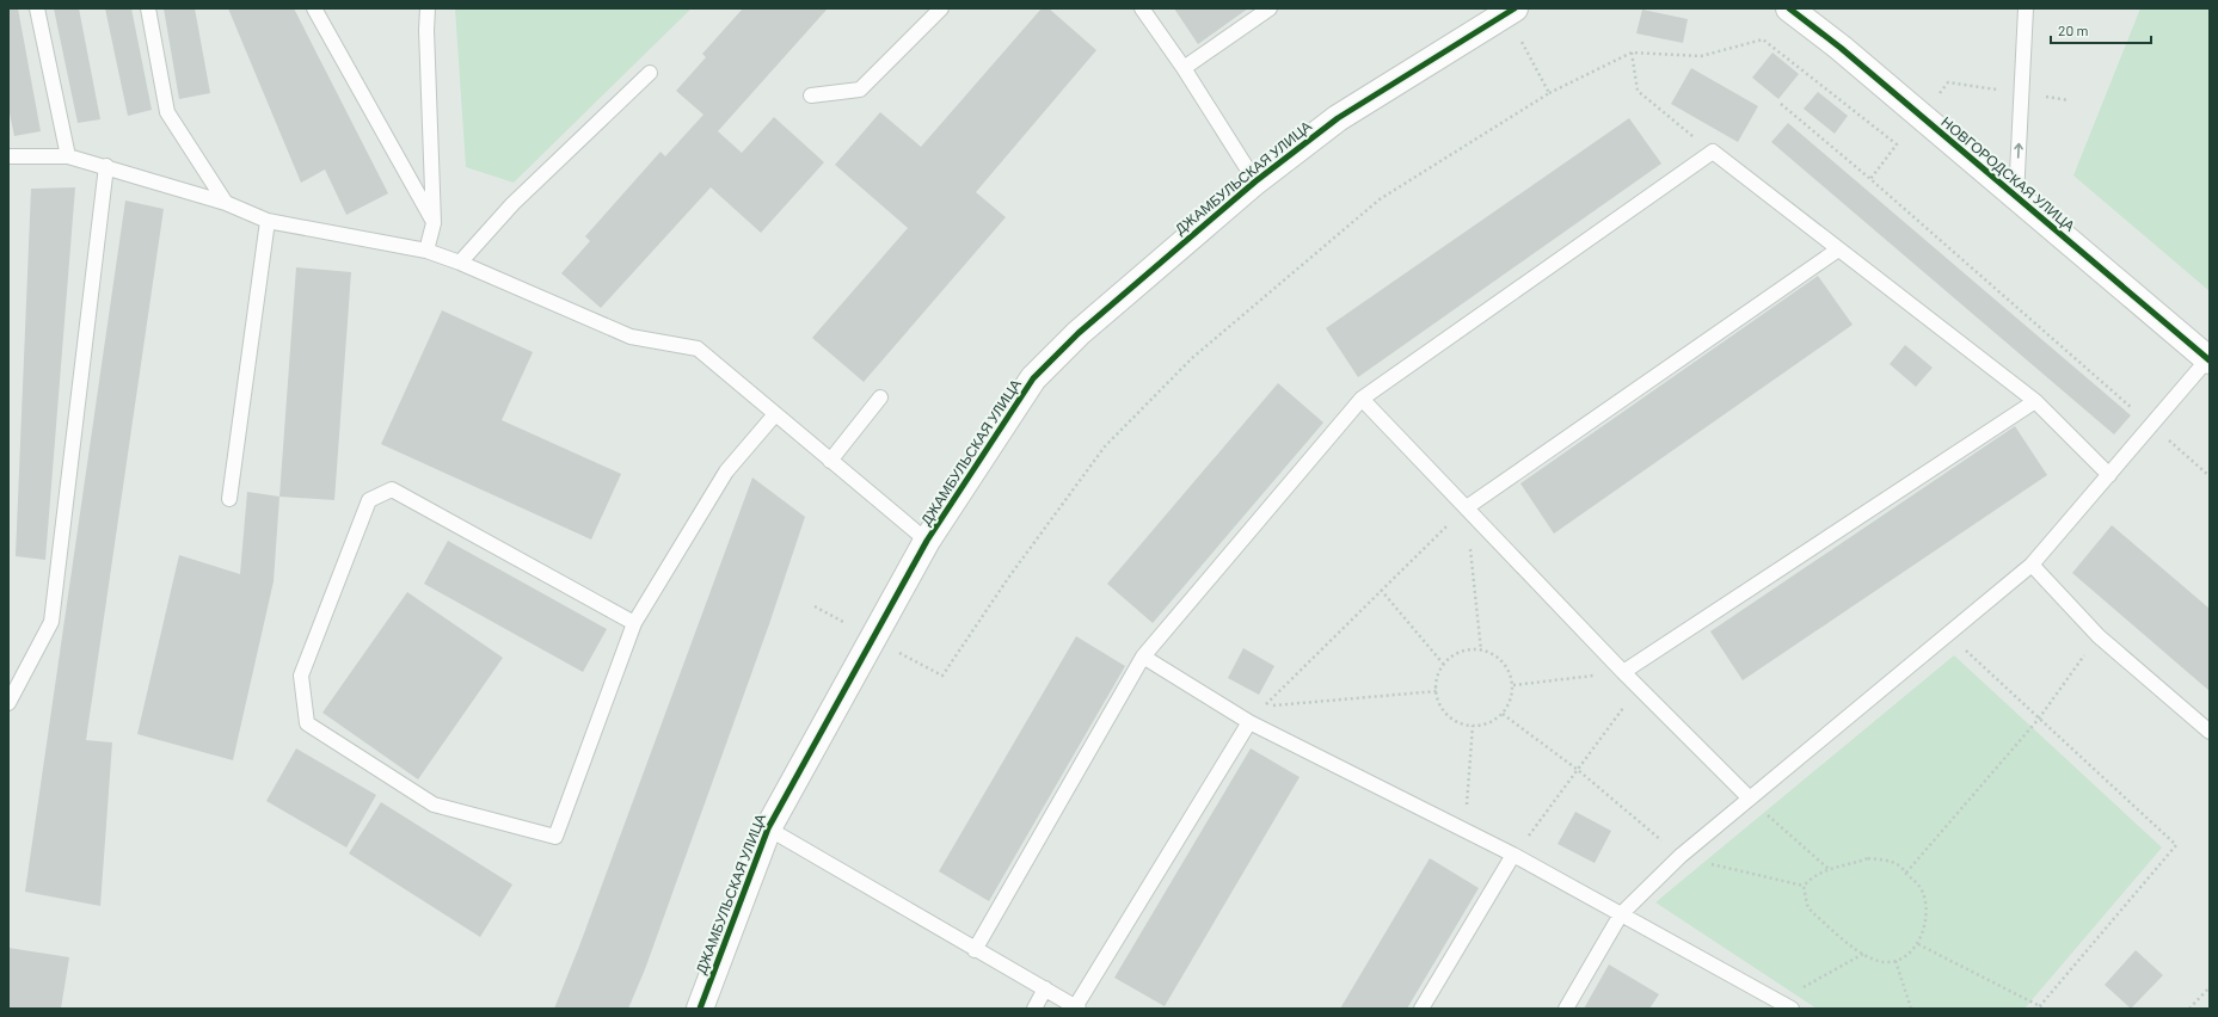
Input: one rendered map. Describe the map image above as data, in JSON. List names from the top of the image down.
{
  "streets": {
    "street": ["НОВГОРОДСКАЯ УЛИЦА", "ДЖАМБУЛЬСКАЯ УЛИЦА"]
  },
  "scale_bar": "20 m"
}
